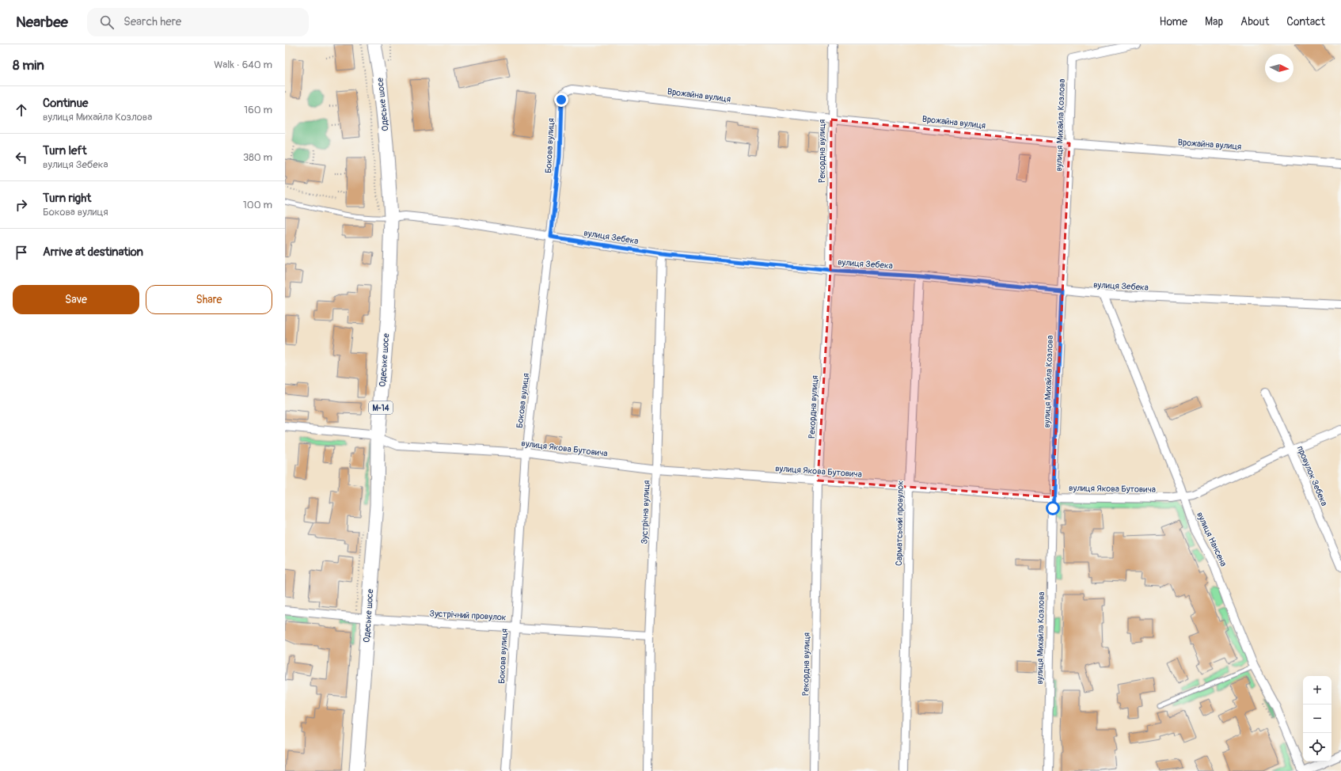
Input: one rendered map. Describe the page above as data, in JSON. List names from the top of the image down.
{
  "streets": {
    "highway": ["Одеське шосе", "М-14"],
    "street": [
      "Врожайна вулиця",
      "вулиця Михайла Козлова",
      "Бокова вулиця",
      "Рекордна вулиця",
      "вулиця Зебека",
      "вулиця Якова Бутовича",
      "провулок Зебека",
      "Зустрічна вулиця",
      "Сарматський провулок",
      "вулиця Нансена",
      "Зустрічний провулок"
    ]
  },
  "crossings": [
    ["Врожайна вулиця", "вулиця Михайла Козлова"],
    ["Врожайна вулиця", "Бокова вулиця"],
    ["Врожайна вулиця", "Рекордна вулиця"],
    ["Одеське шосе", "вулиця Зебека"],
    ["Одеське шосе", "вулиця Якова Бутовича"],
    ["Одеське шосе", "Зустрічний провулок"],
    ["вулиця Михайла Козлова", "вулиця Зебека"],
    ["вулиця Михайла Козлова", "вулиця Якова Бутовича"],
    ["Бокова вулиця", "вулиця Зебека"],
    ["Бокова вулиця", "вулиця Якова Бутовича"],
    ["Бокова вулиця", "Зустрічний провулок"],
    ["Рекордна вулиця", "вулиця Зебека"],
    ["Рекордна вулиця", "вулиця Якова Бутовича"],
    ["вулиця Зебека", "Зустрічна вулиця"],
    ["вулиця Зебека", "Сарматський провулок"],
    ["вулиця Зебека", "вулиця Нансена"],
    ["вулиця Якова Бутовича", "провулок Зебека"],
    ["вулиця Якова Бутовича", "Зустрічна вулиця"],
    ["вулиця Якова Бутовича", "Сарматський провулок"],
    ["вулиця Якова Бутовича", "вулиця Нансена"],
    ["Зустрічна вулиця", "Зустрічний провулок"]
  ],
  "north": "right",
  "page": {
    "header": "Nearbee",
    "search": "Search here",
    "nav": [
      "Home",
      "Map",
      "About",
      "Contact"
    ],
    "heading": ["8 min", "Walk · 640 m"],
    "list": [
      ["Continue", "вулиця Михайла Козлова", "160 m"],
      ["Turn left", "вулиця Зебека", "380 m"],
      ["Turn right", "Бокова вулиця", "100 m"],
      "Arrive at destination"
    ],
    "buttons": ["Save", "Share"],
    "map_buttons": ["+", "−"]
  }
}
